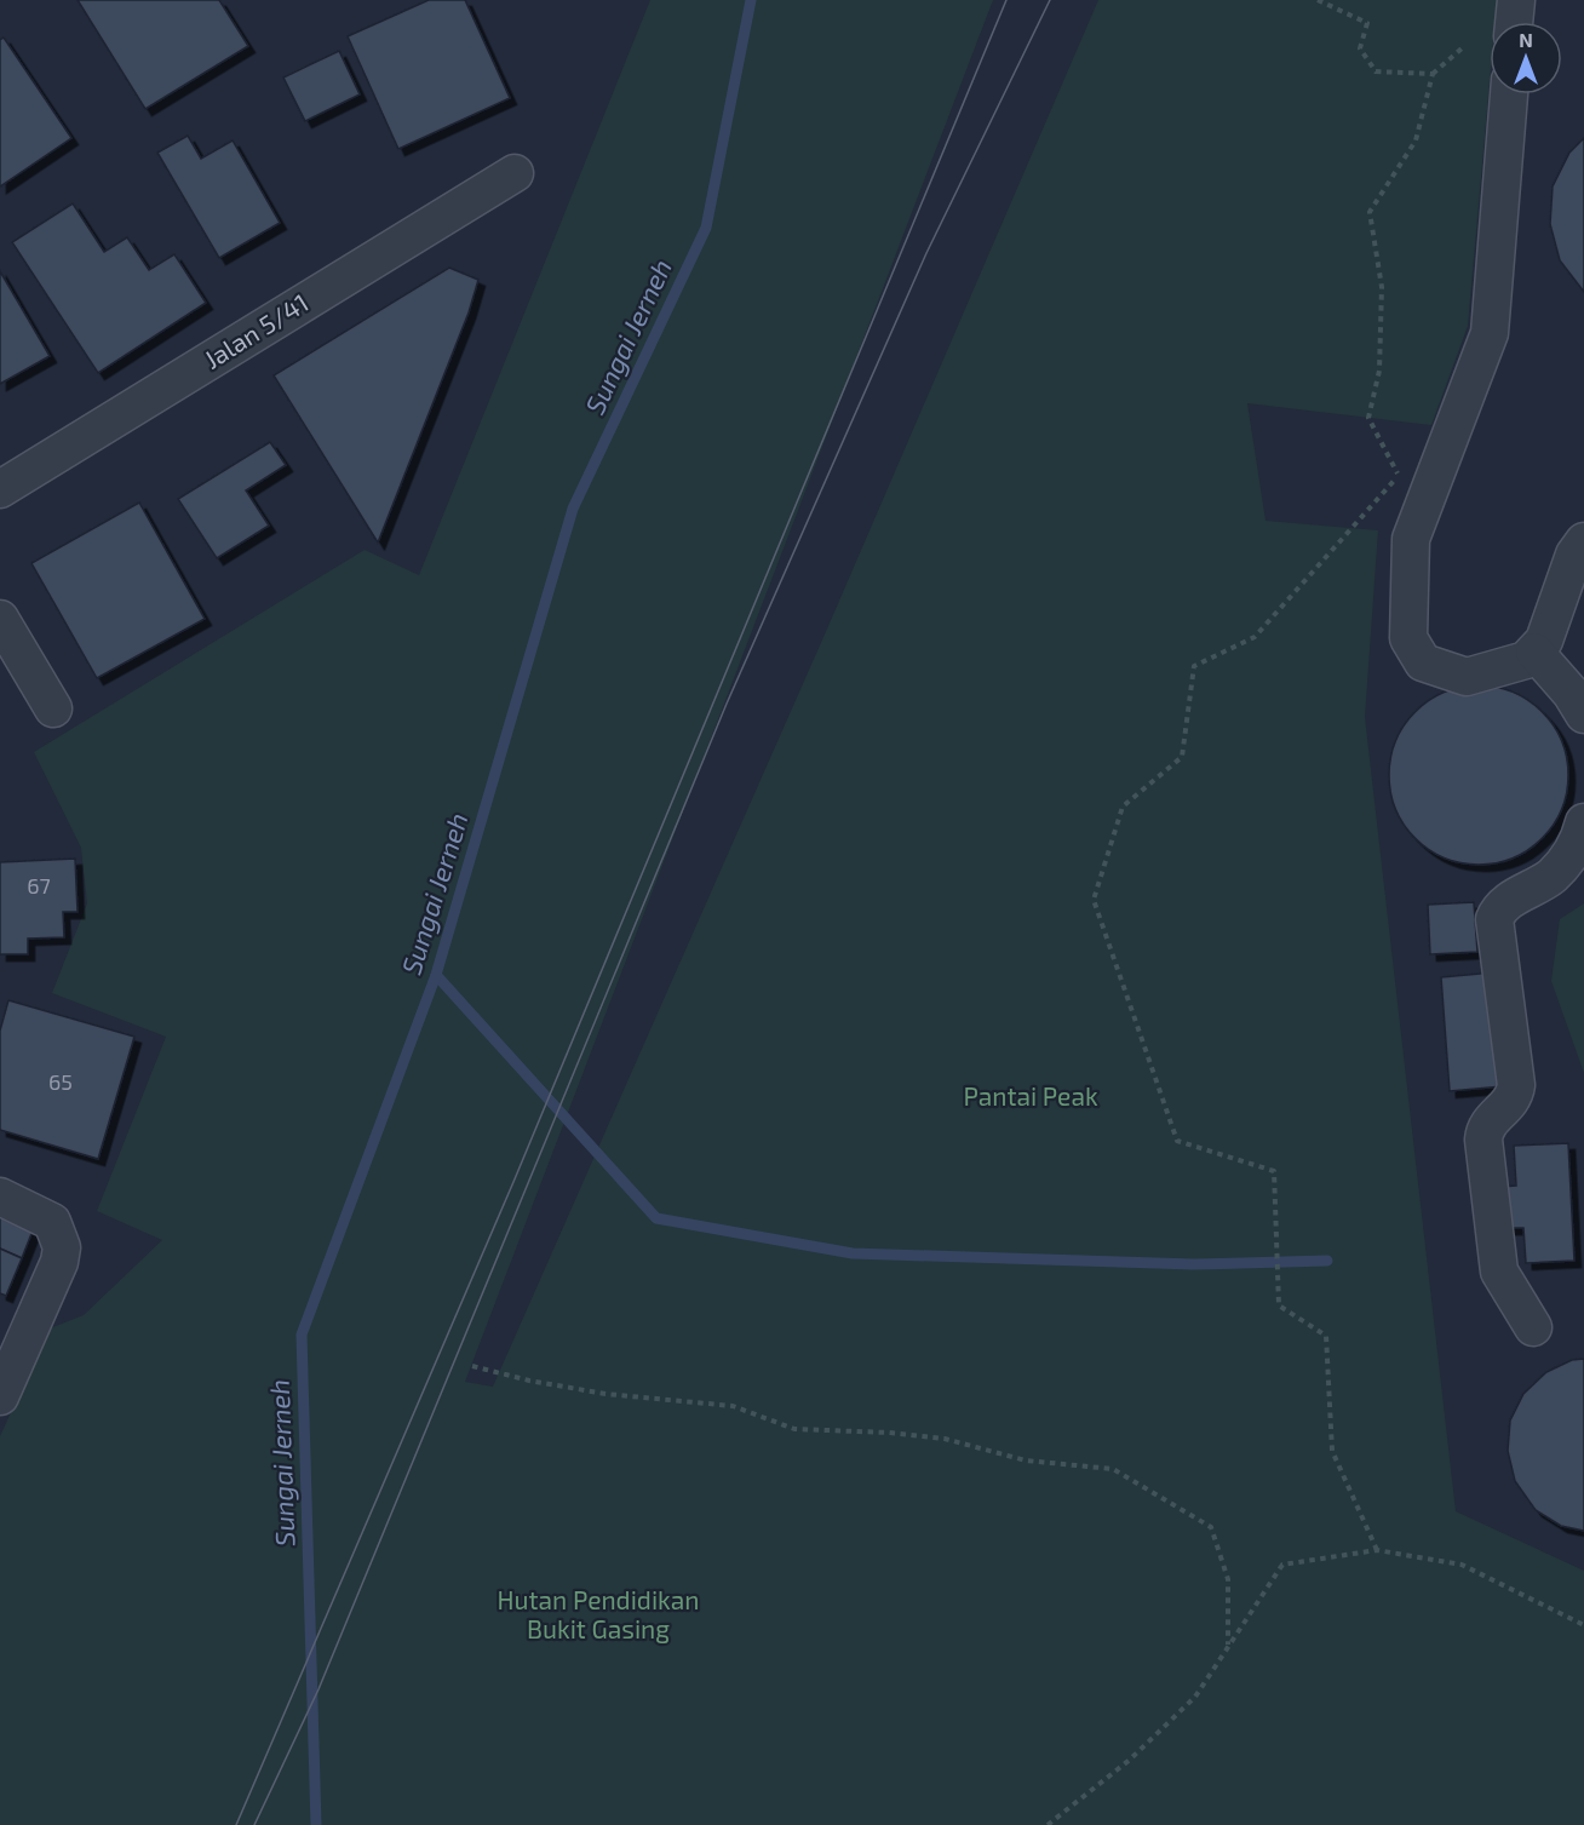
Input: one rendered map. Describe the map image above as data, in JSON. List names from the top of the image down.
{
  "streets": {
    "street": ["Jalan 5/41"]
  },
  "water": ["Sungai Jerneh"],
  "parks": ["Pantai Peak", "Hutan Pendidikan Bukit Gasing"],
  "house_numbers": ["67", "65"],
  "north": "top"
}
